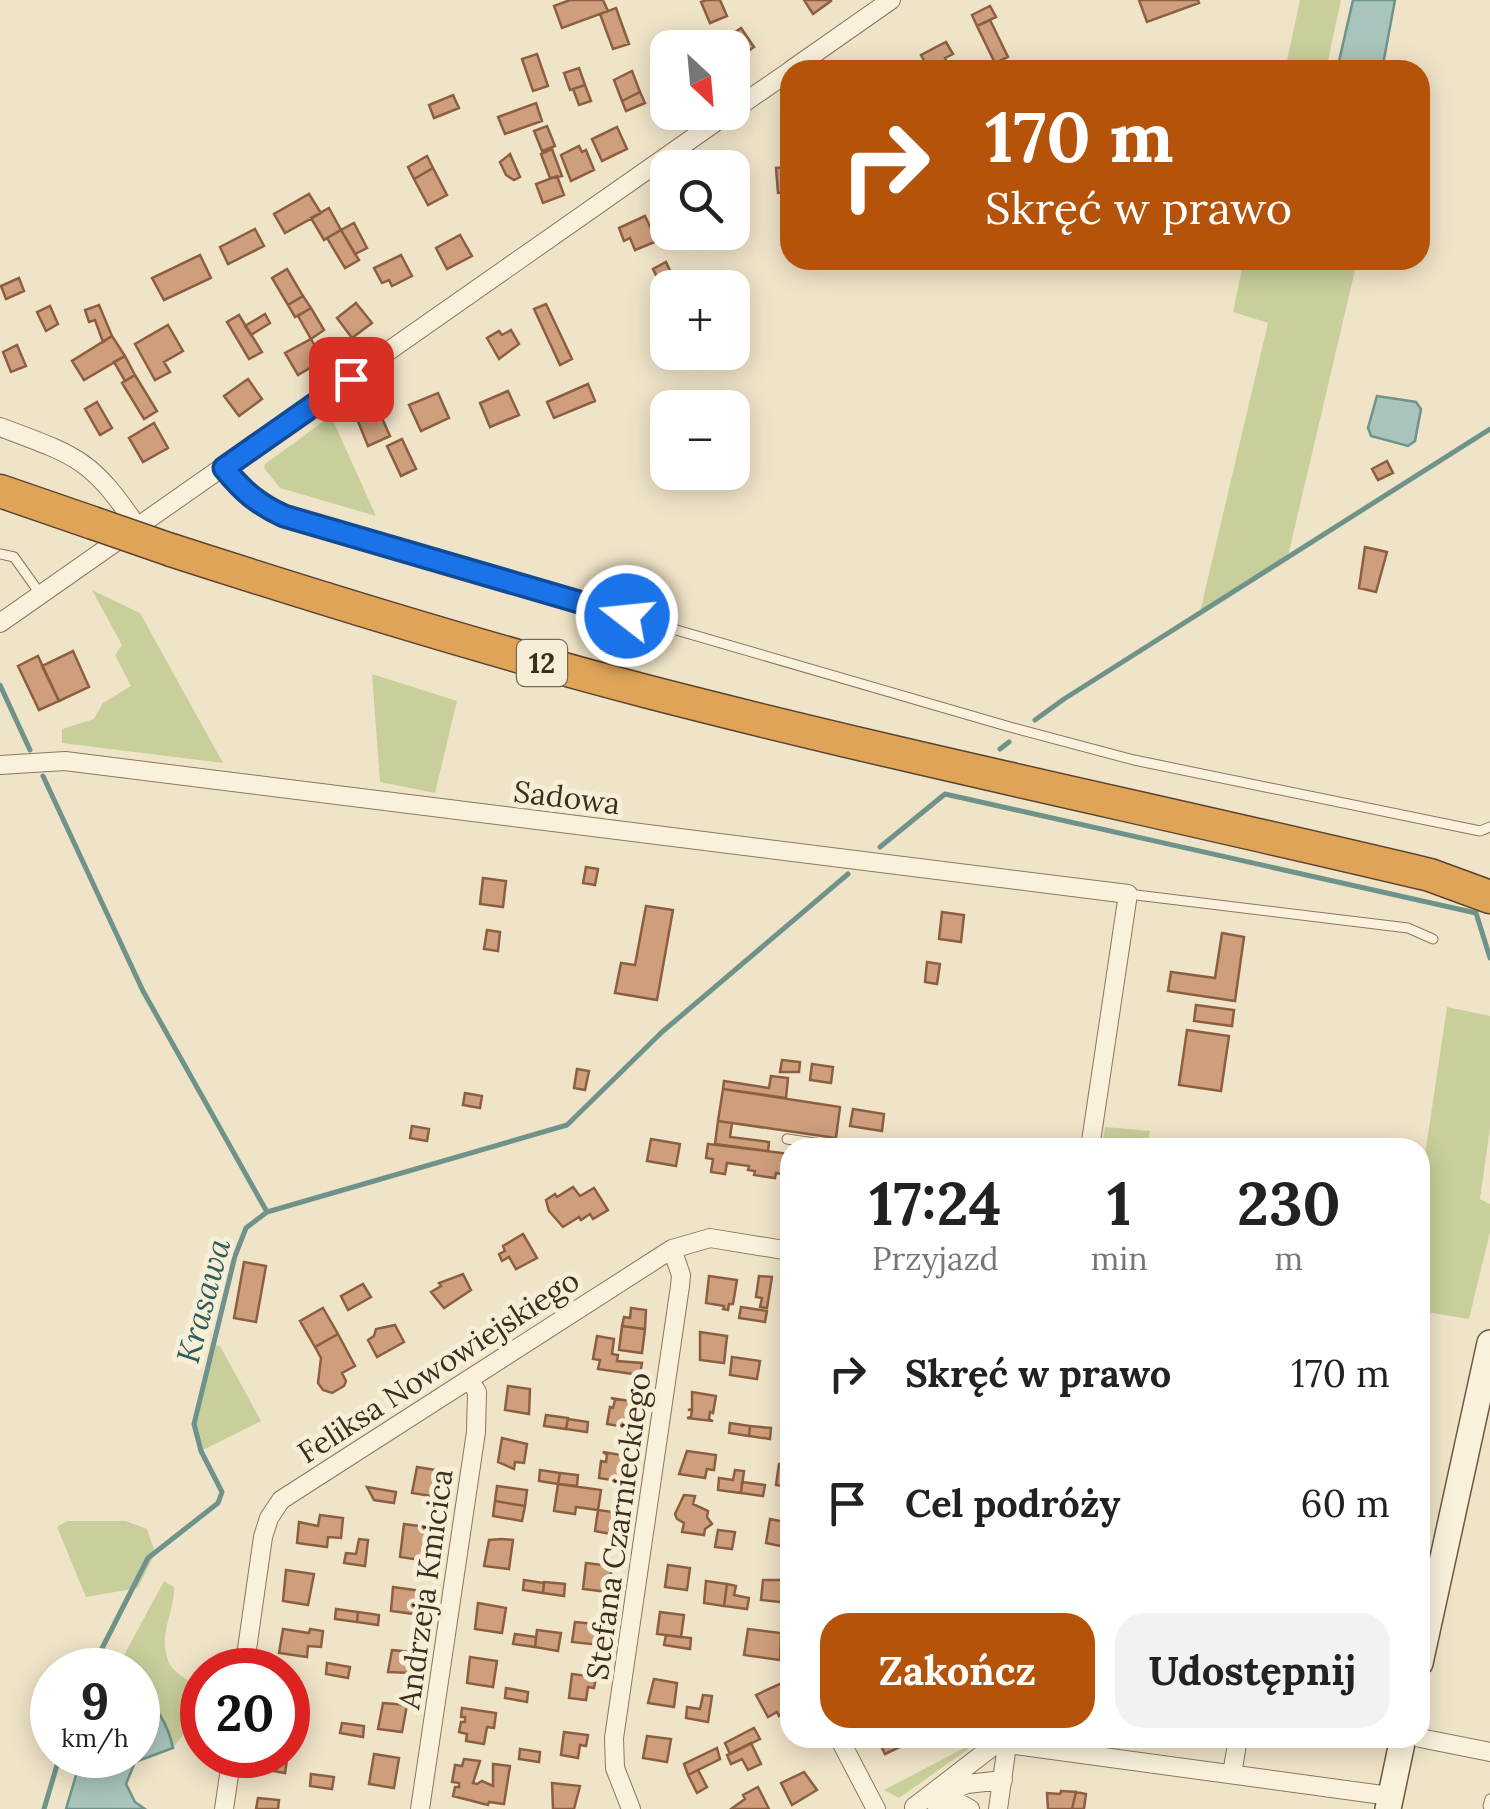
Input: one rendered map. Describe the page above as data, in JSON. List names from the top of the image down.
{
  "streets": {
    "highway": ["12"],
    "street": [
      "Sadowa",
      "Feliksa Nowowiejskiego",
      "Stefana Czarnieckiego",
      "Andrzeja Kmicica"
    ]
  },
  "crossings": [
    ["Feliksa Nowowiejskiego", "Stefana Czarnieckiego"],
    ["Feliksa Nowowiejskiego", "Andrzeja Kmicica"]
  ],
  "water": ["Krasawa"],
  "north": "bottom right",
  "page": {
    "map_buttons": ["+", "−"],
    "turn": ["170 m", "Skręć w prawo"],
    "eta": [
      "17:24",
      "Przyjazd",
      "1",
      "min",
      "230",
      "m"
    ],
    "list": [
      {
        "name": "Skręć w prawo",
        "value": "170 m"
      },
      {
        "name": "Cel podróży",
        "value": "60 m"
      }
    ],
    "buttons": ["Zakończ", "Udostępnij"],
    "speed": "9 km/h",
    "limit": "20"
  }
}
